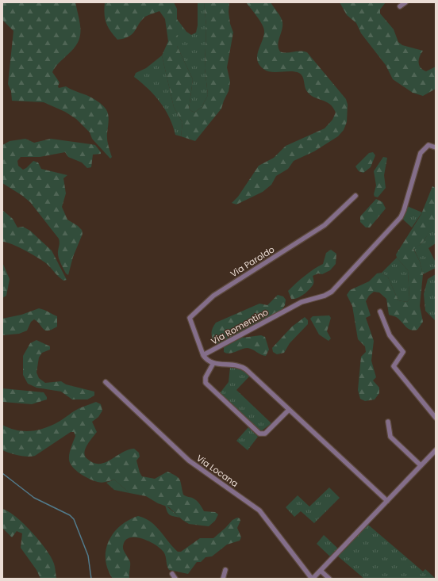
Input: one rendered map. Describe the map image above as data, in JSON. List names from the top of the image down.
{
  "streets": {
    "street": ["Via Paroldo", "Via Romentino", "Via Locana"]
  },
  "crossings": [
    ["Via Paroldo", "Via Romentino"]
  ]
}
